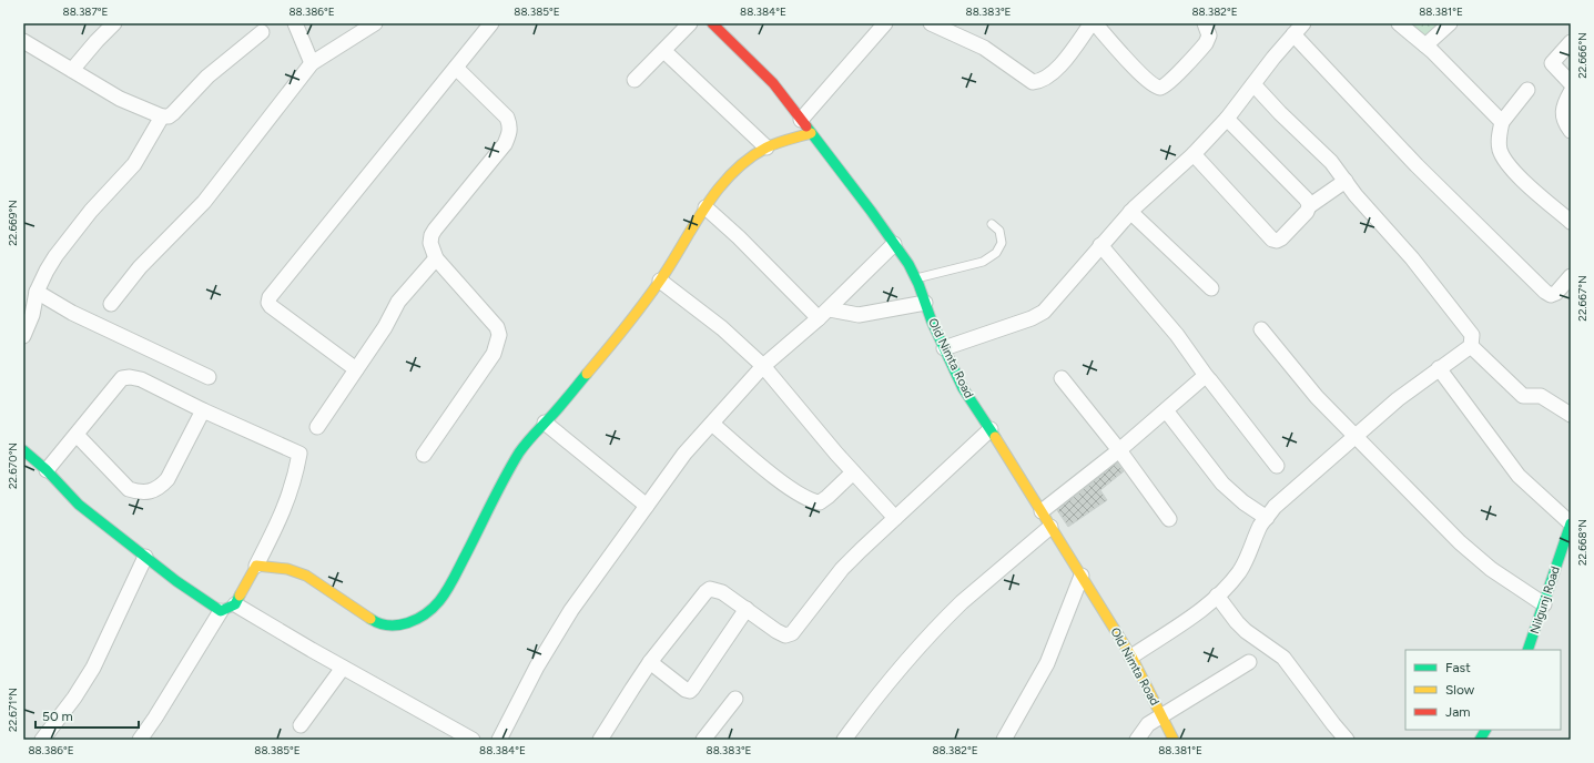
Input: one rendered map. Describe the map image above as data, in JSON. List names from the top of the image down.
{
  "streets": {
    "street": ["Old Nimta Road", "Nilgunj Road"]
  },
  "legend": ["Fast", "Slow", "Jam"],
  "scale_bar": "50 m",
  "coordinates": [
    "88.387°E",
    "88.386°E",
    "88.385°E",
    "88.384°E",
    "88.383°E",
    "88.382°E",
    "88.381°E",
    "22.666°N",
    "22.669°N",
    "22.667°N",
    "22.670°N",
    "22.668°N",
    "22.671°N"
  ]
}
